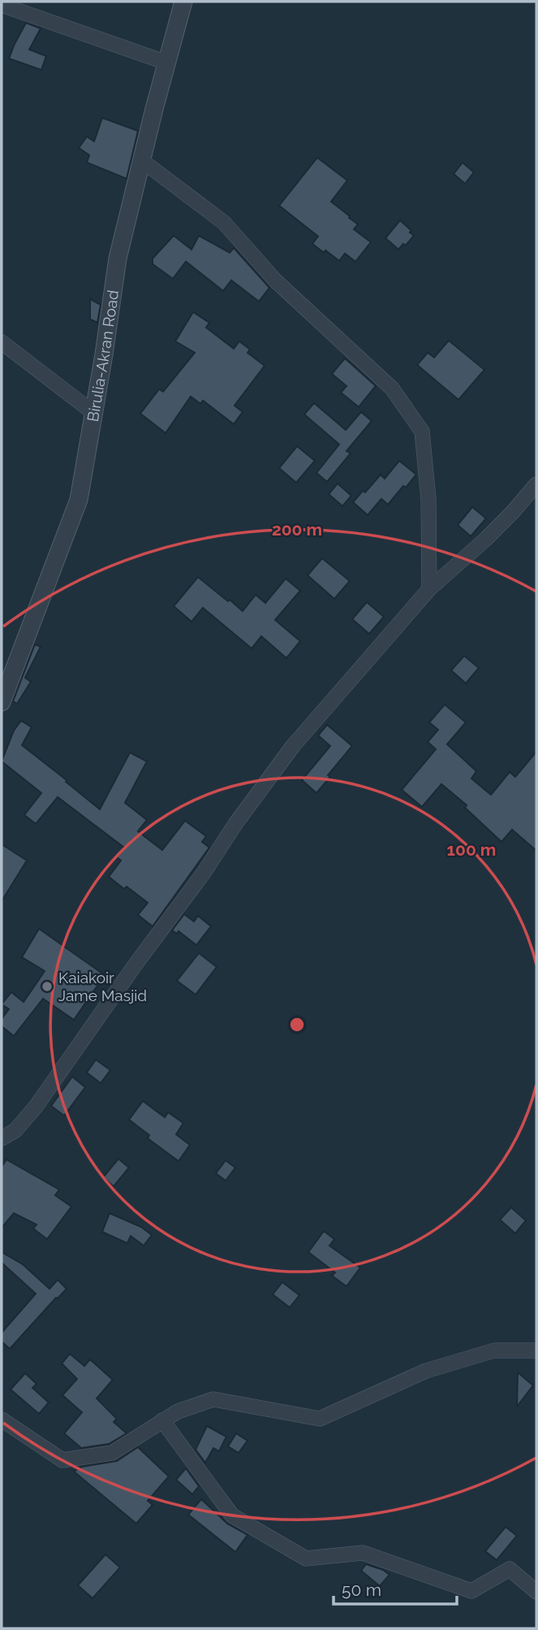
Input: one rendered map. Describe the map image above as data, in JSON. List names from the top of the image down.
{
  "streets": {
    "street": ["Birulia-Akran Road"]
  },
  "places": ["Kaiakoir Jame Masjid"],
  "scale_bar": "50 m",
  "rings": ["200 m", "100 m"]
}
